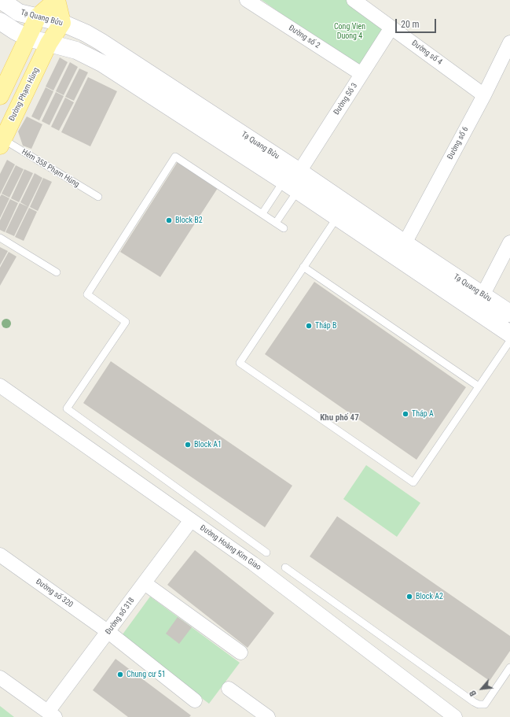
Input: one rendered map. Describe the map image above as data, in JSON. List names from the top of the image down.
{
  "streets": {
    "main road": ["Tạ Quang Bửu", "Đường Phạm Hùng"],
    "street": [
      "Đường số 2",
      "Đường số 4",
      "Đường Số 3",
      "Đường số 6",
      "Đường Hoàng Kim Giao",
      "Đường số 320",
      "Đường số 318"
    ],
    "lane": ["Hẻm 358 Phạm Hùng"]
  },
  "crossings": [
    ["Tạ Quang Bửu", "Đường Phạm Hùng"],
    ["Tạ Quang Bửu", "Đường Số 3"],
    ["Tạ Quang Bửu", "Đường số 6"],
    ["Đường số 2", "Đường Số 3"],
    ["Đường số 4", "Đường Số 3"],
    ["Đường số 4", "Đường số 6"],
    ["Đường Phạm Hùng", "Hẻm 358 Phạm Hùng"],
    ["Đường Hoàng Kim Giao", "Đường số 318"],
    ["Đường số 320", "Đường số 318"]
  ],
  "districts": ["Khu phố 47"],
  "parks": ["Cong Vien Duong 4"],
  "places": [
    "Block B2",
    "Tháp B",
    "Tháp A",
    "Block A1",
    "Block A2",
    "Chung cư 51"
  ],
  "scale_bar": "20 m",
  "north": "bottom left"
}
